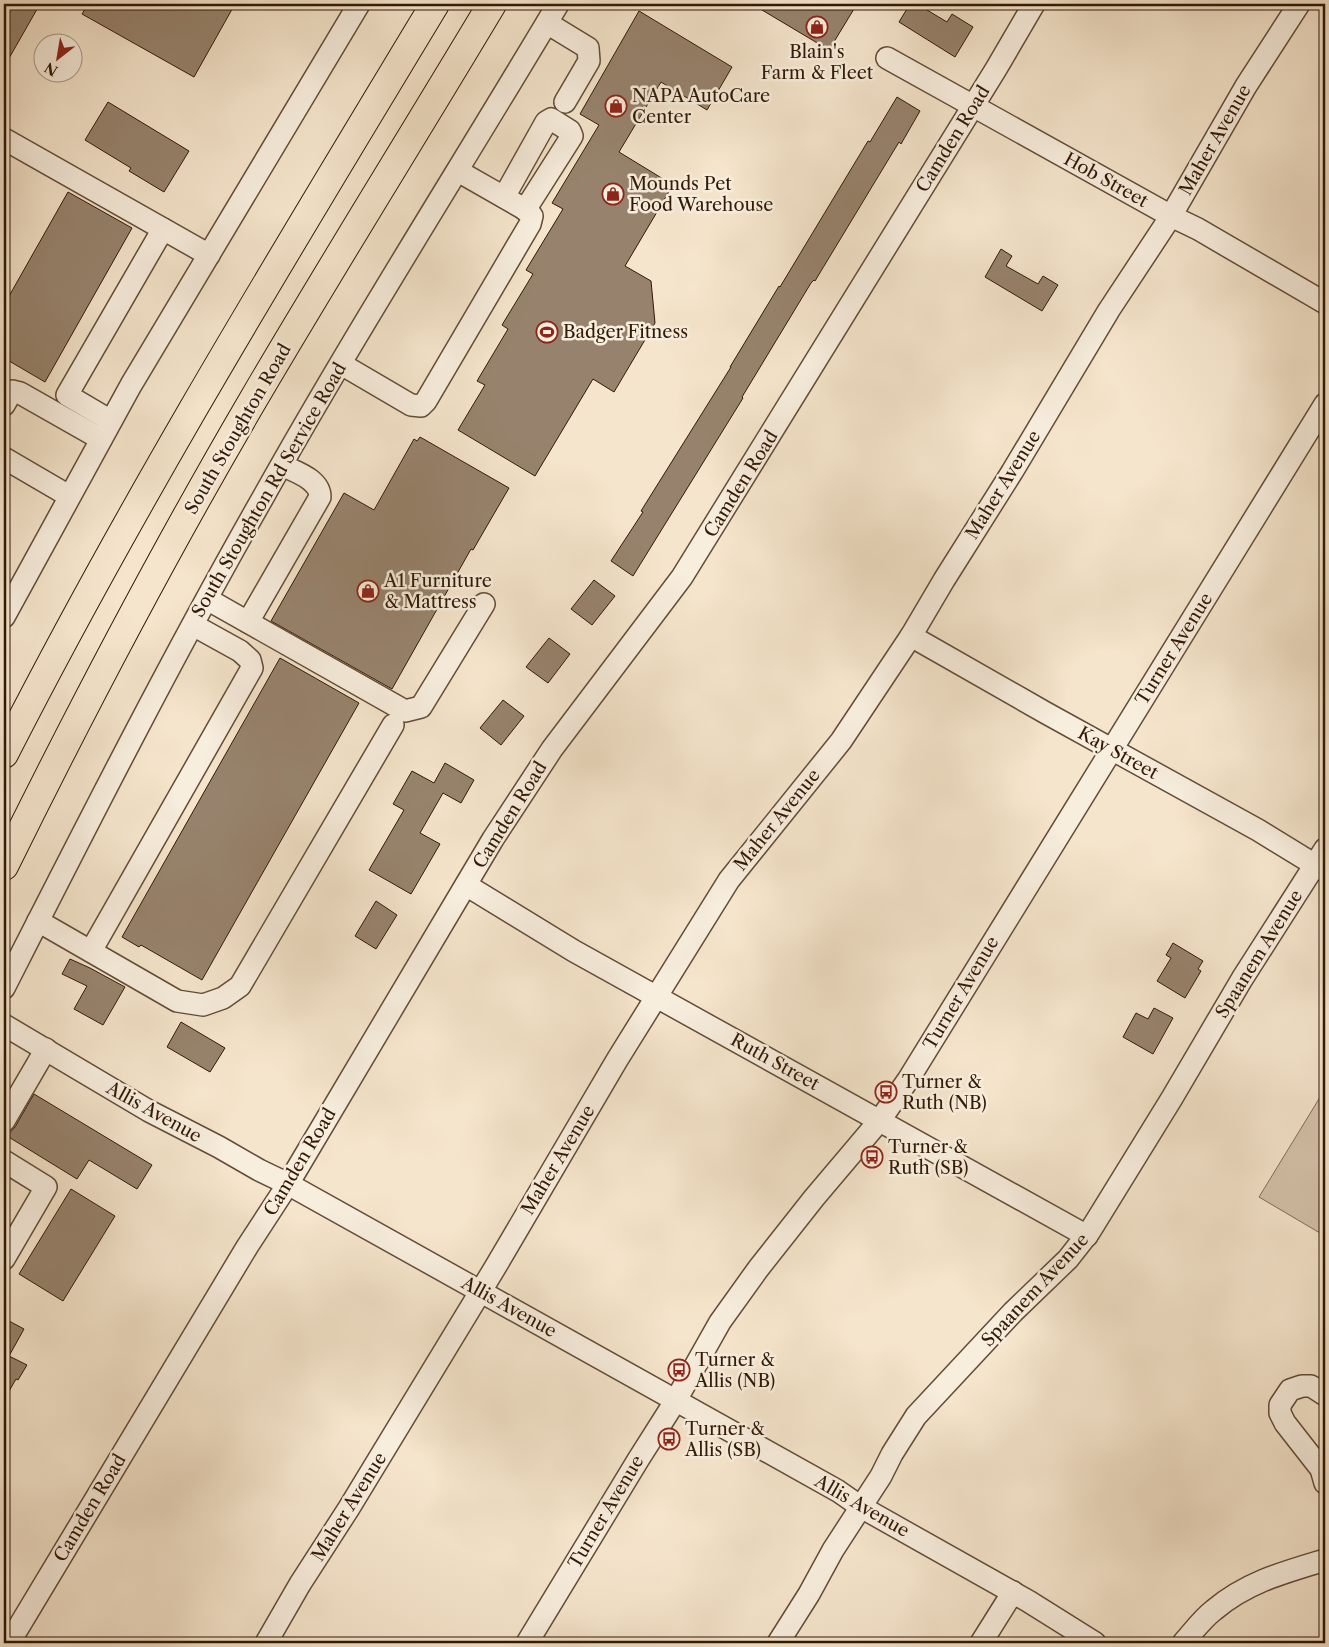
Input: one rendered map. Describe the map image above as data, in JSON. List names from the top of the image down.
{
  "streets": {
    "main road": ["South Stoughton Road"],
    "street": [
      "Camden Road",
      "Maher Avenue",
      "Hob Street",
      "South Stoughton Rd Service Road",
      "Turner Avenue",
      "Kay Street",
      "Spaanem Avenue",
      "Ruth Street",
      "Allis Avenue"
    ]
  },
  "crossings": [
    ["Camden Road", "Hob Street"],
    ["Camden Road", "Ruth Street"],
    ["Camden Road", "Allis Avenue"],
    ["Maher Avenue", "Hob Street"],
    ["Maher Avenue", "Kay Street"],
    ["Maher Avenue", "Ruth Street"],
    ["Maher Avenue", "Allis Avenue"],
    ["Turner Avenue", "Kay Street"],
    ["Turner Avenue", "Ruth Street"],
    ["Turner Avenue", "Allis Avenue"],
    ["Kay Street", "Spaanem Avenue"],
    ["Spaanem Avenue", "Ruth Street"],
    ["Spaanem Avenue", "Allis Avenue"]
  ],
  "places": {
    "shop": [
      "Blain's Farm & Fleet",
      "NAPA AutoCare Center",
      "Mounds Pet Food Warehouse",
      "A1 Furniture & Mattress"
    ],
    "sports": ["Badger Fitness"],
    "bus stop": [
      "Turner & Ruth (NB)",
      "Turner & Ruth (SB)",
      "Turner & Allis (NB)",
      "Turner & Allis (SB)"
    ]
  },
  "north": "bottom left"
}
